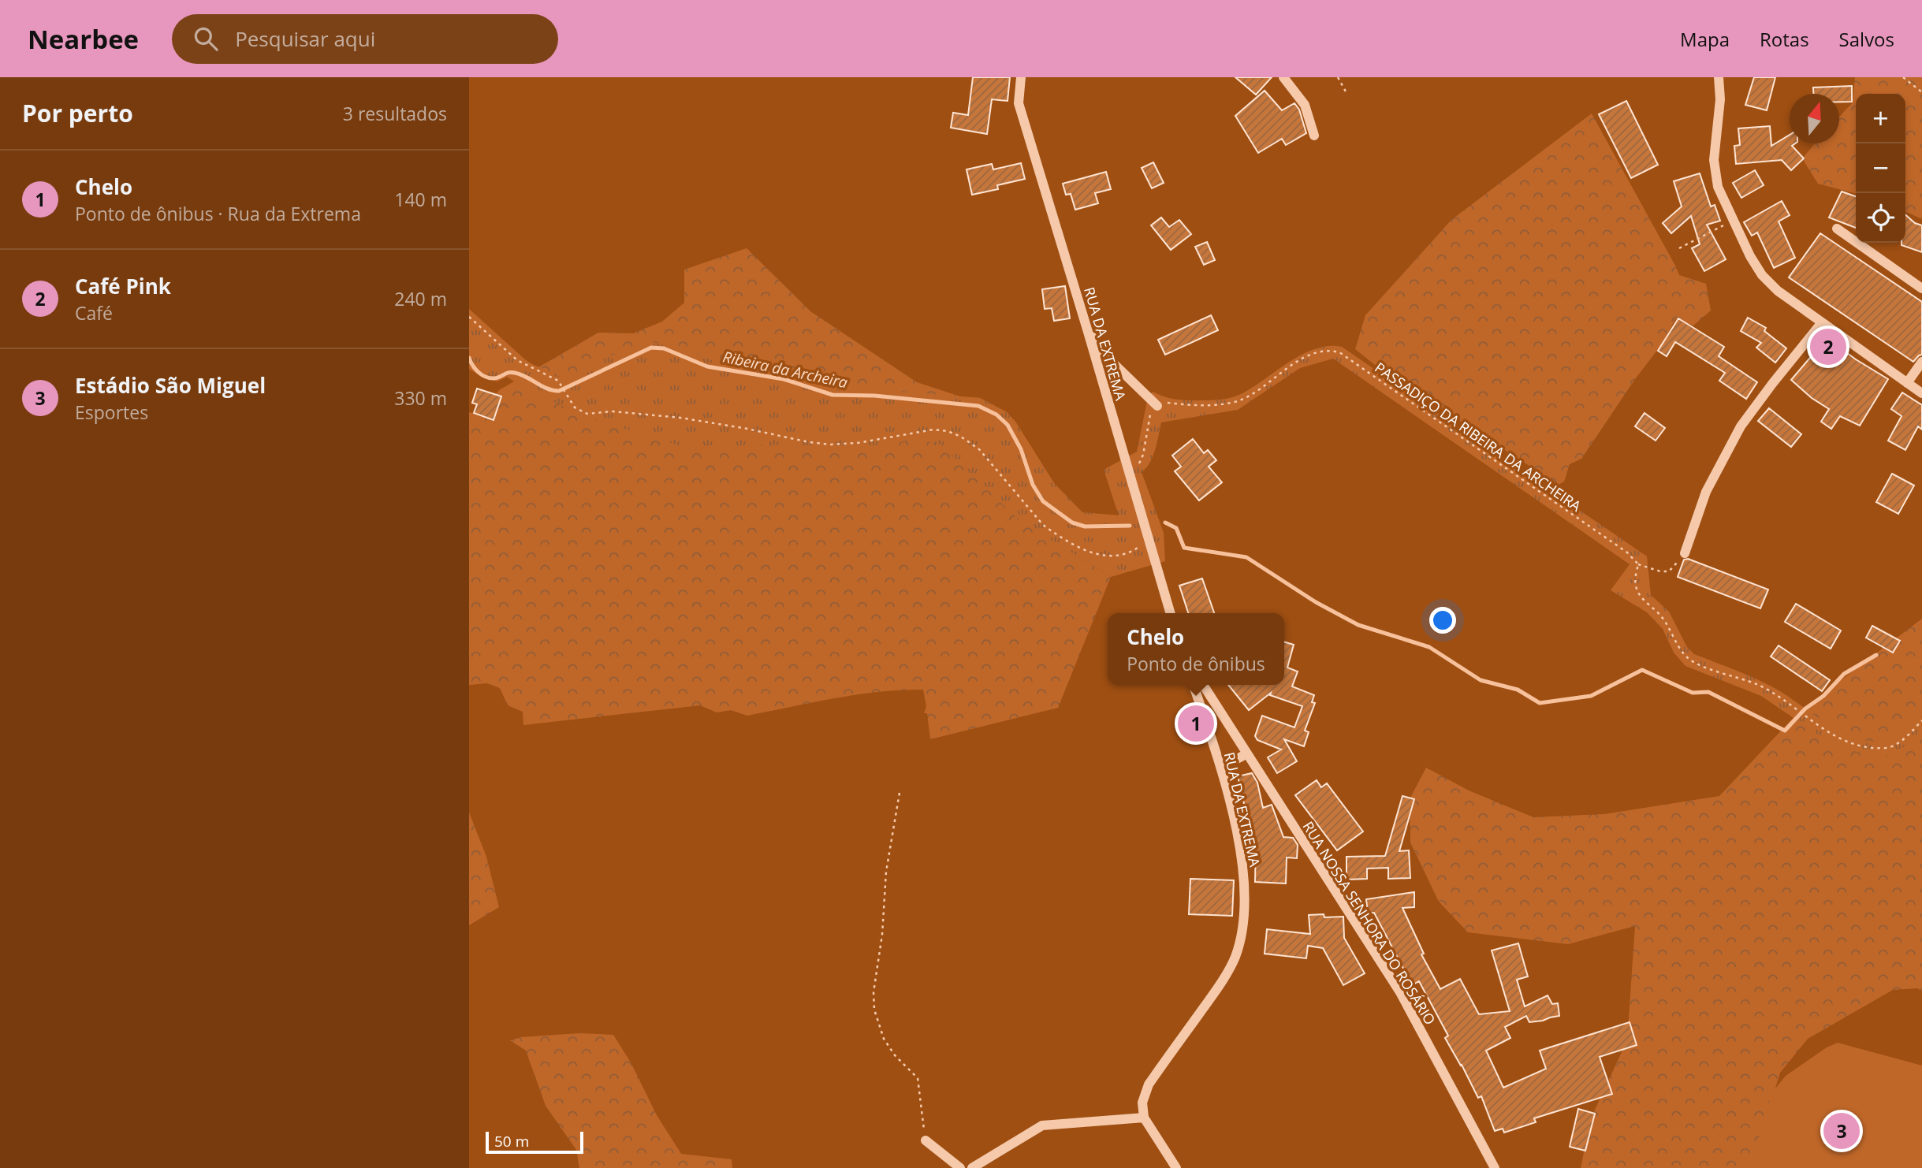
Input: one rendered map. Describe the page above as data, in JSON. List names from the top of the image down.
{
  "streets": {
    "street": ["RUA DA EXTREMA", "RUA NOSSA SENHORA DO ROSÁRIO"],
    "path": ["PASSADIÇO DA RIBEIRA DA ARCHEIRA"]
  },
  "water": ["Ribeira da Archeira"],
  "scale_bar": "50 m",
  "north": "top",
  "page": {
    "header": "Nearbee",
    "search": "Pesquisar aqui",
    "nav": ["Mapa", "Rotas", "Salvos"],
    "heading": ["Por perto", "3 resultados"],
    "map_buttons": ["+", "−"],
    "list": [
      {
        "mark": "1",
        "name": "Chelo",
        "note": "Ponto de ônibus · Rua da Extrema",
        "value": "140 m"
      },
      {
        "mark": "2",
        "name": "Café Pink",
        "note": "Café",
        "value": "240 m"
      },
      {
        "mark": "3",
        "name": "Estádio São Miguel",
        "note": "Esportes",
        "value": "330 m"
      }
    ],
    "pins": ["2", "1", "3"],
    "popup": ["Chelo", "Ponto de ônibus"],
    "scale": "50 m"
  }
}
